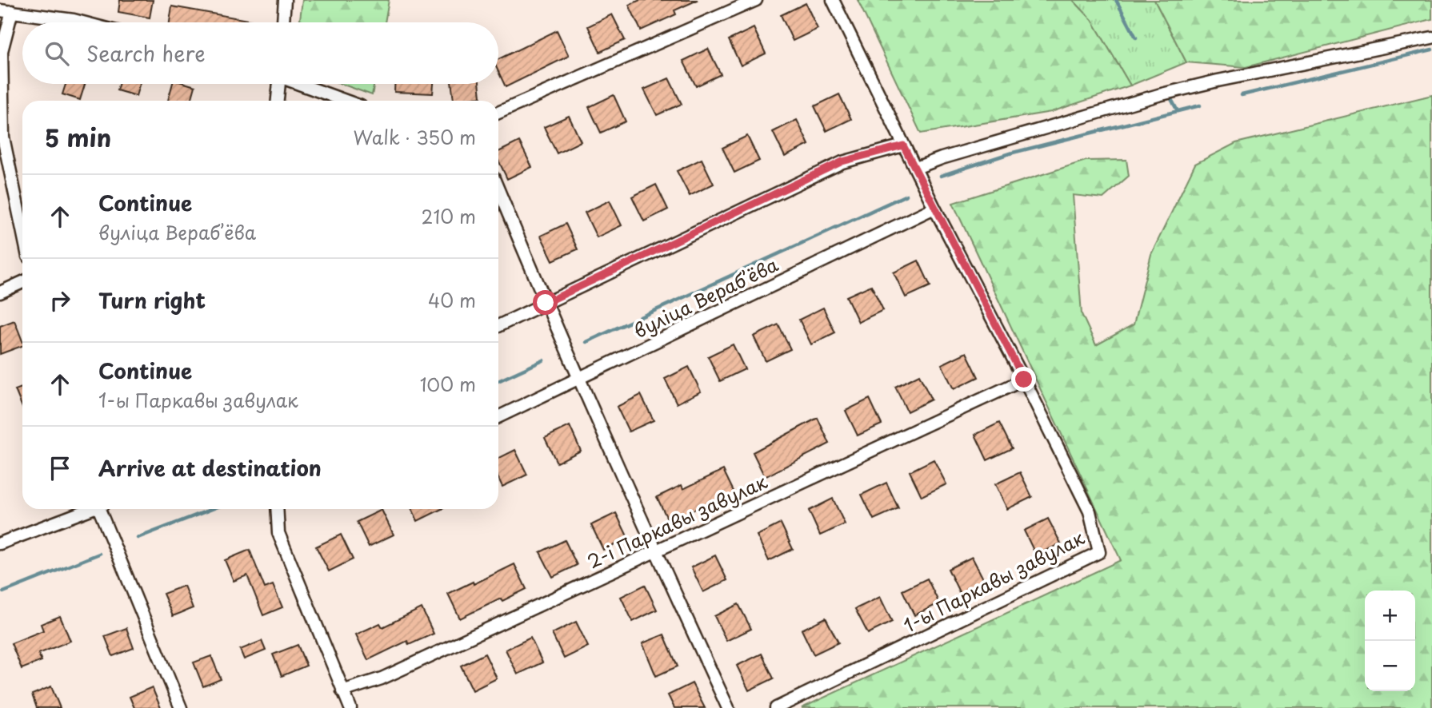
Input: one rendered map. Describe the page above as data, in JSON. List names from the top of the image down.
{
  "streets": {
    "street": ["вуліца Верабʼёва", "2-і Паркавы завулак", "1-ы Паркавы завулак"]
  },
  "crossings": [
    ["вуліца Верабʼёва", "1-ы Паркавы завулак"],
    ["2-і Паркавы завулак", "1-ы Паркавы завулак"]
  ],
  "page": {
    "search": "Search here",
    "heading": ["5 min", "Walk · 350 m"],
    "list": [
      ["Continue", "вуліца Верабʼёва", "210 m"],
      ["Turn right", "40 m"],
      ["Continue", "1-ы Паркавы завулак", "100 m"],
      "Arrive at destination"
    ],
    "map_buttons": ["+", "−"]
  }
}
